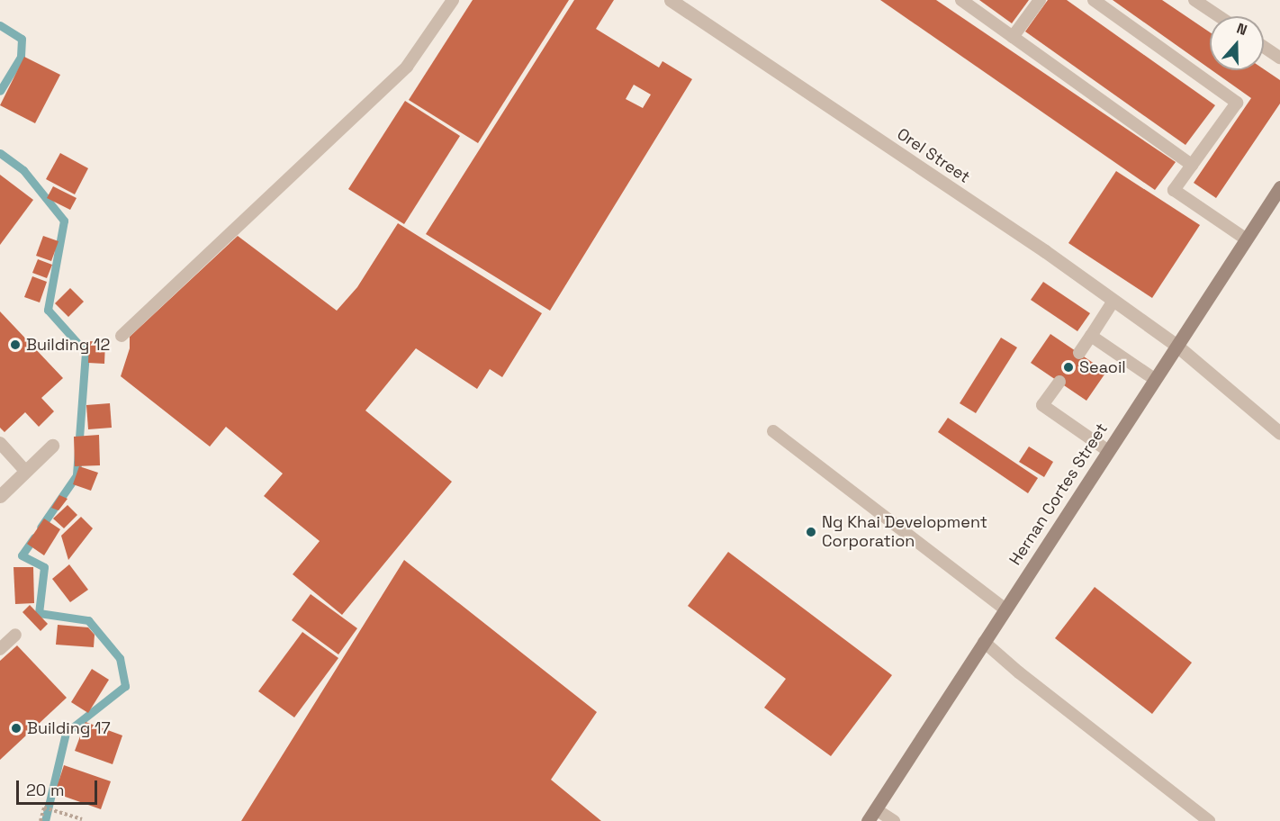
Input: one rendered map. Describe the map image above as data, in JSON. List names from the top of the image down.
{
  "streets": {
    "main road": ["Hernan Cortes Street"],
    "street": ["Orel Street"]
  },
  "crossings": [
    ["Orel Street", "Hernan Cortes Street"]
  ],
  "places": [
    "Building 12",
    "Seaoil",
    "Ng Khai Development Corporation",
    "Building 17"
  ],
  "scale_bar": "20 m",
  "north": "top"
}
